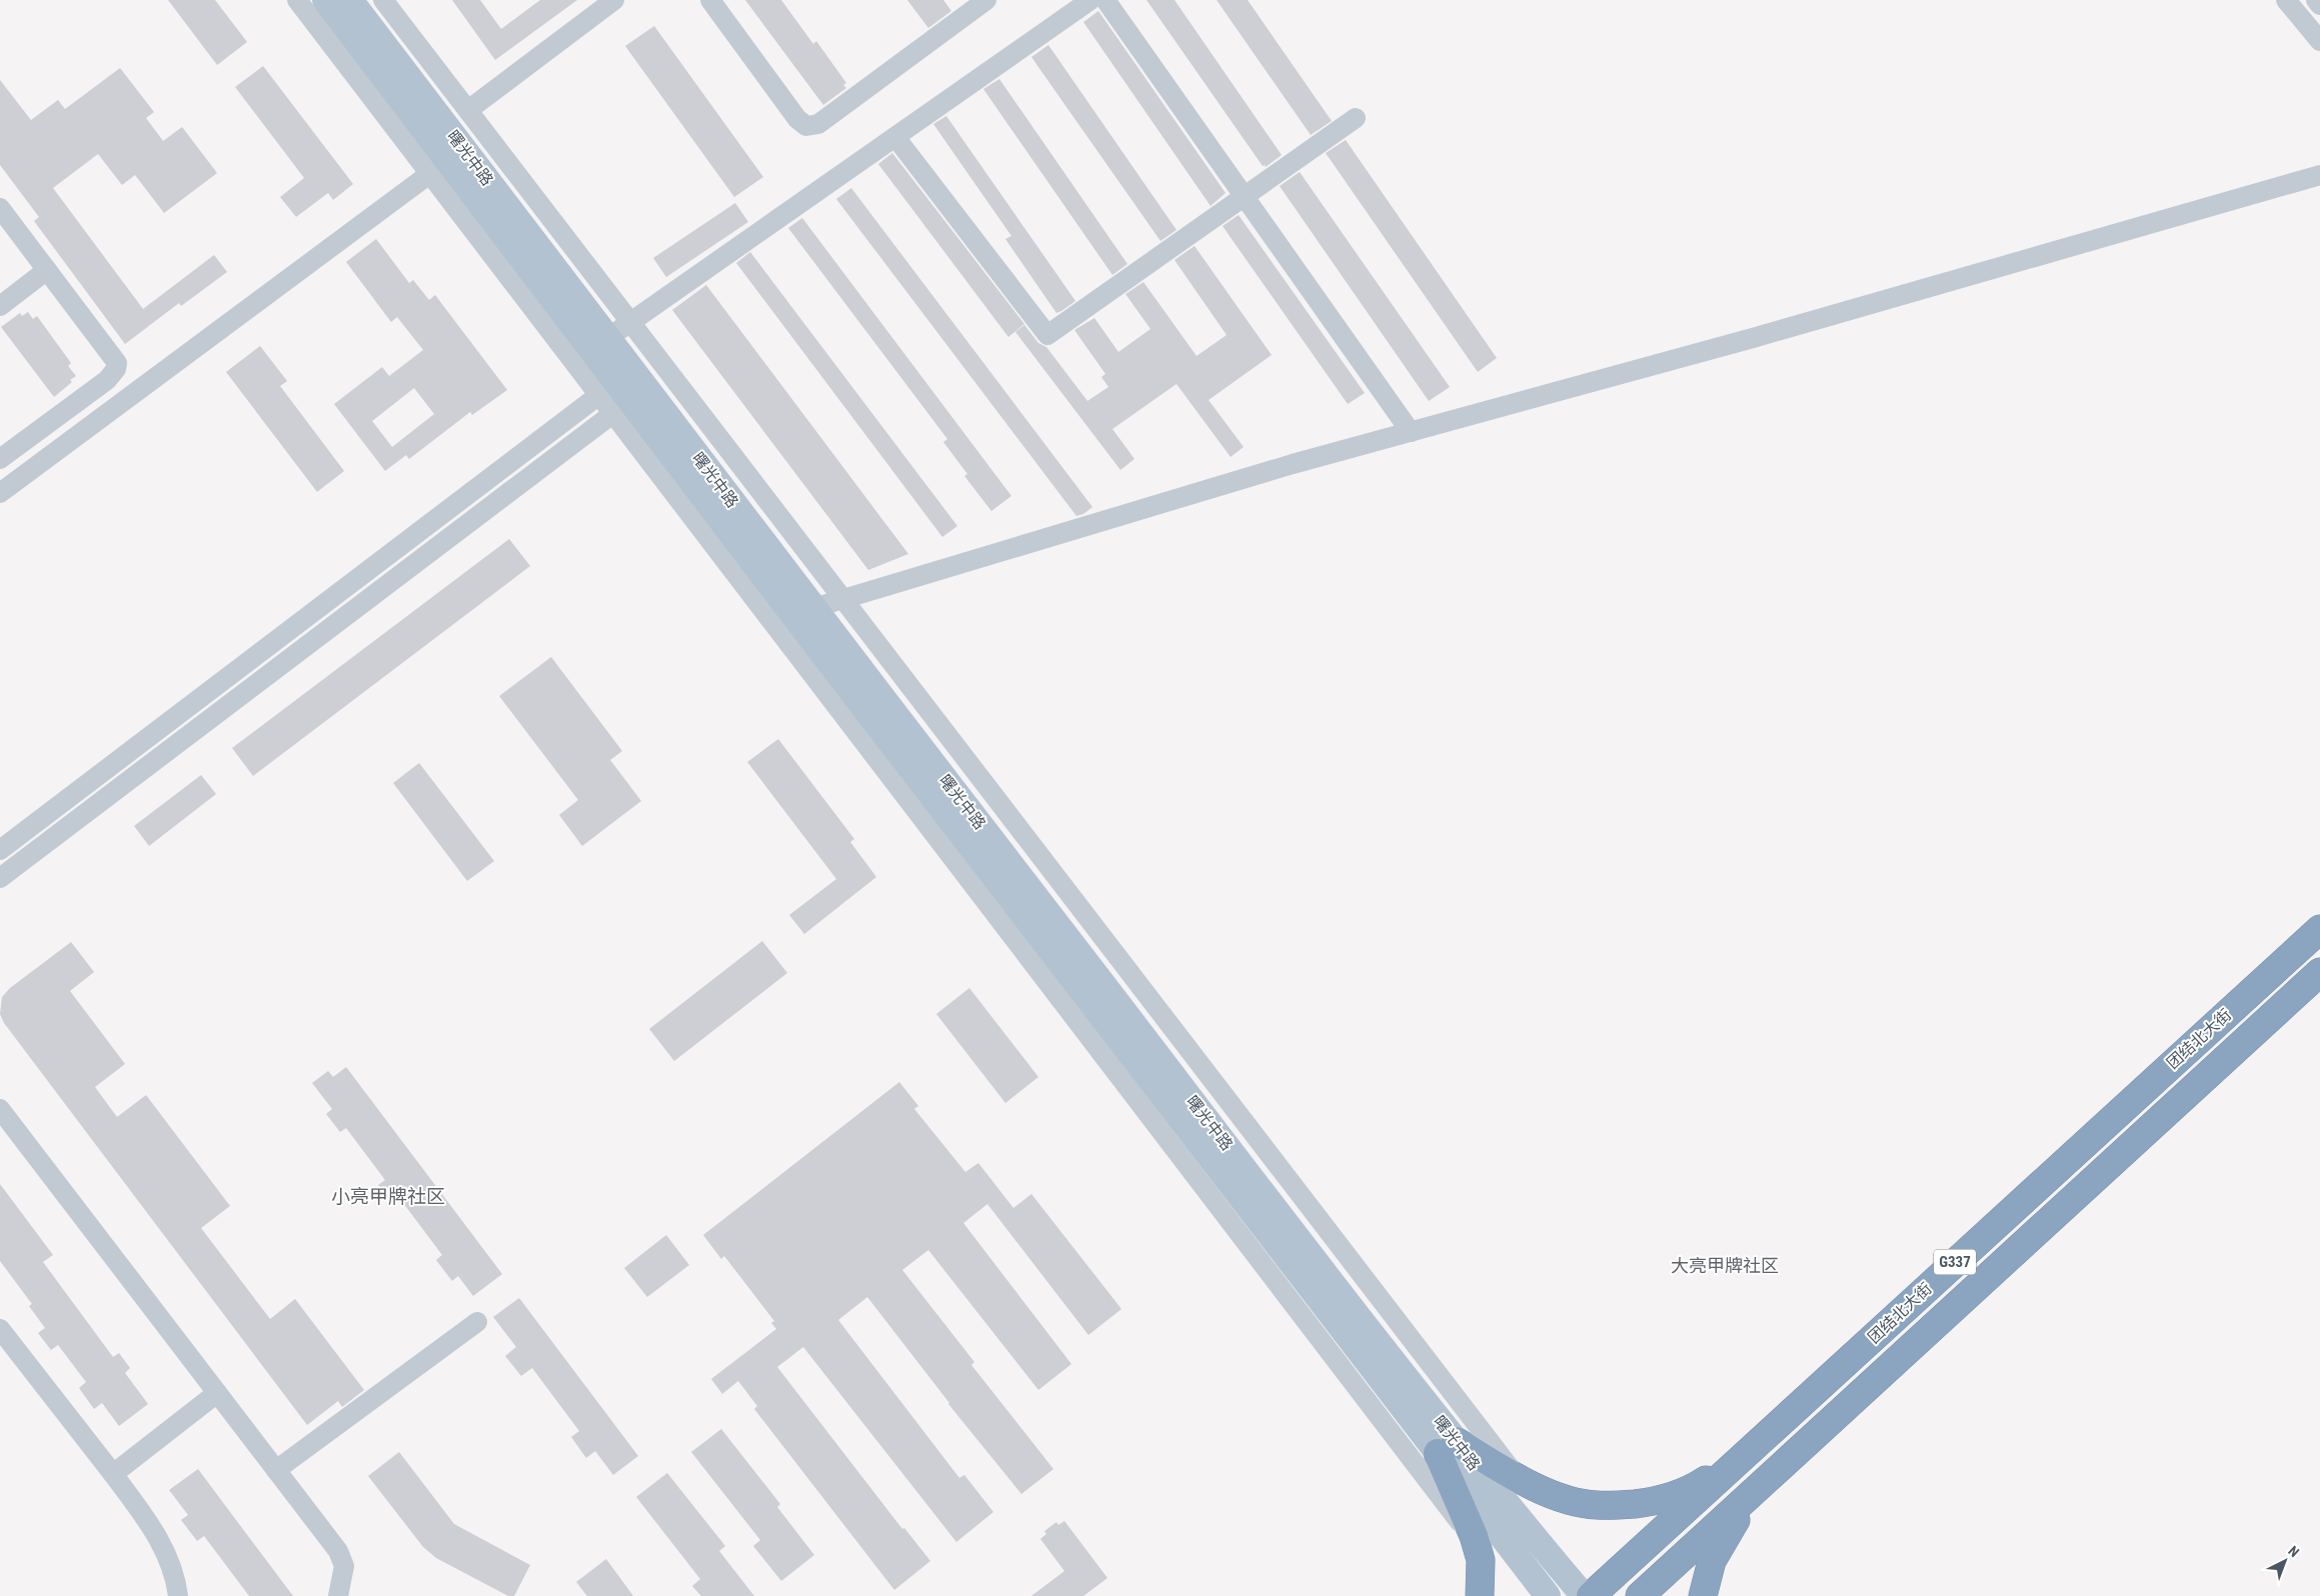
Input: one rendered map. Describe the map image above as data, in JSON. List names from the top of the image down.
{
  "streets": {
    "highway": ["团结北大街", "G337"],
    "main road": ["曙光中路"]
  },
  "districts": ["小亮甲牌社区", "大亮甲牌社区"],
  "north": "top right"
}
